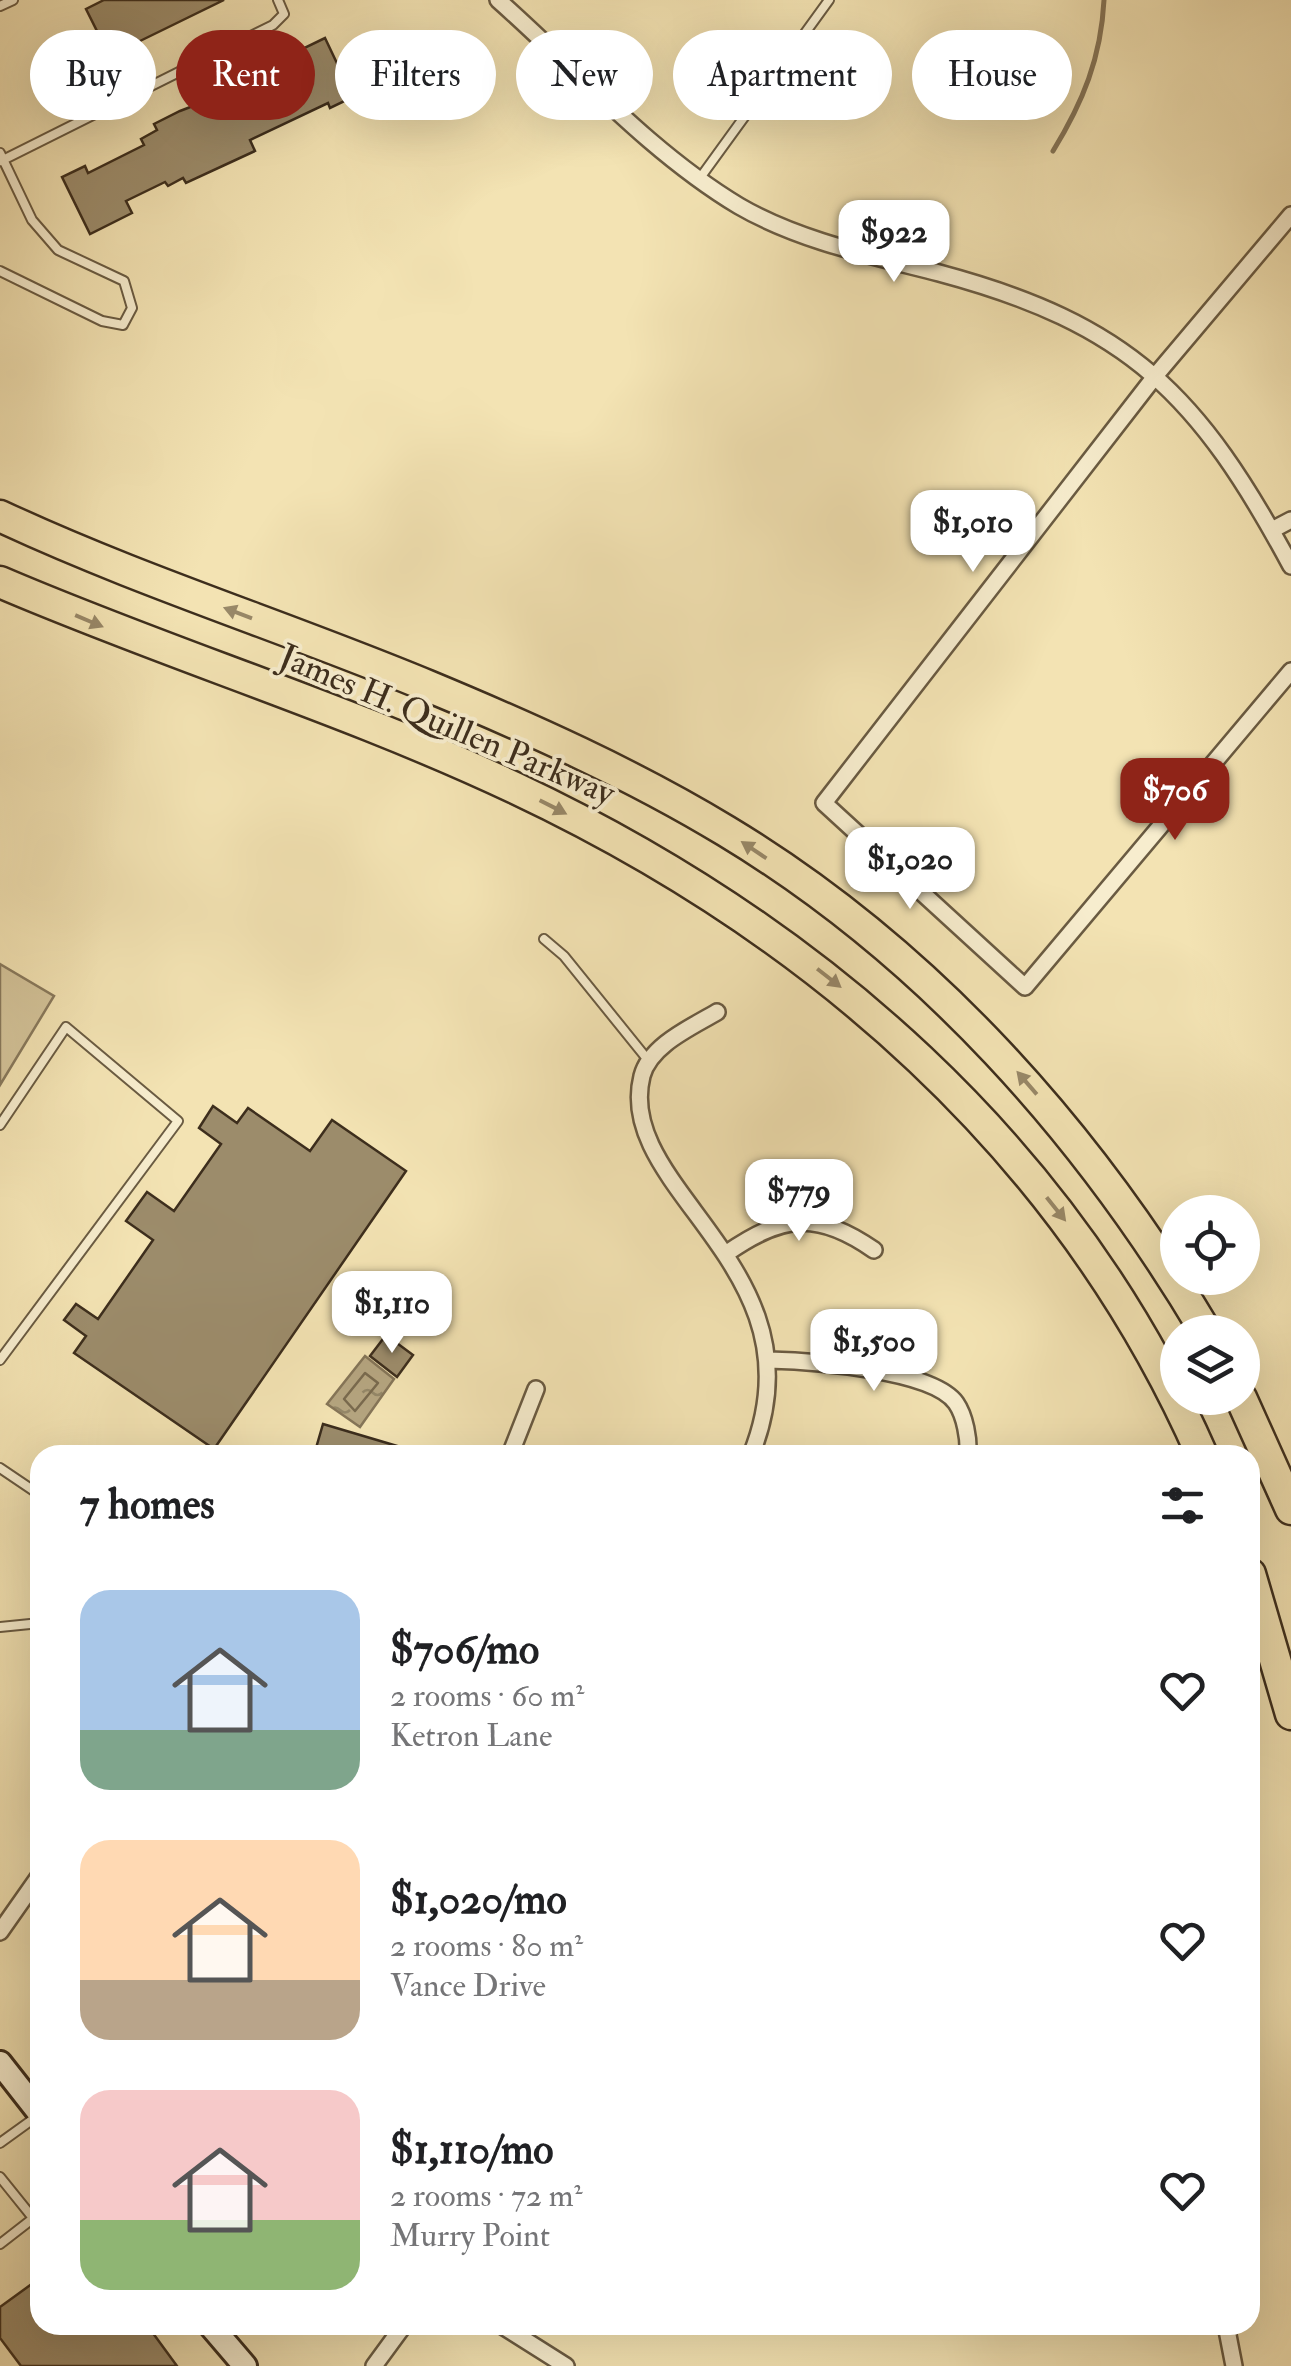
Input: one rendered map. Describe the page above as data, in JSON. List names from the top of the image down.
{
  "streets": {
    "highway": ["James H. Quillen Parkway"]
  },
  "page": {
    "chip": [
      "Buy",
      "Rent",
      "Filters",
      "New",
      "Apartment",
      "House"
    ],
    "price": [
      "$922",
      "$1,010",
      "$706",
      "$1,020",
      "$779",
      "$1,110",
      "$1,500"
    ],
    "heading": "7 homes",
    "list": [
      {
        "name": "$706/mo",
        "note": "2 rooms · 60 m² · Ketron Lane"
      },
      {
        "name": "$1,020/mo",
        "note": "2 rooms · 80 m² · Vance Drive"
      },
      {
        "name": "$1,110/mo",
        "note": "2 rooms · 72 m² · Murry Point"
      }
    ]
  }
}
